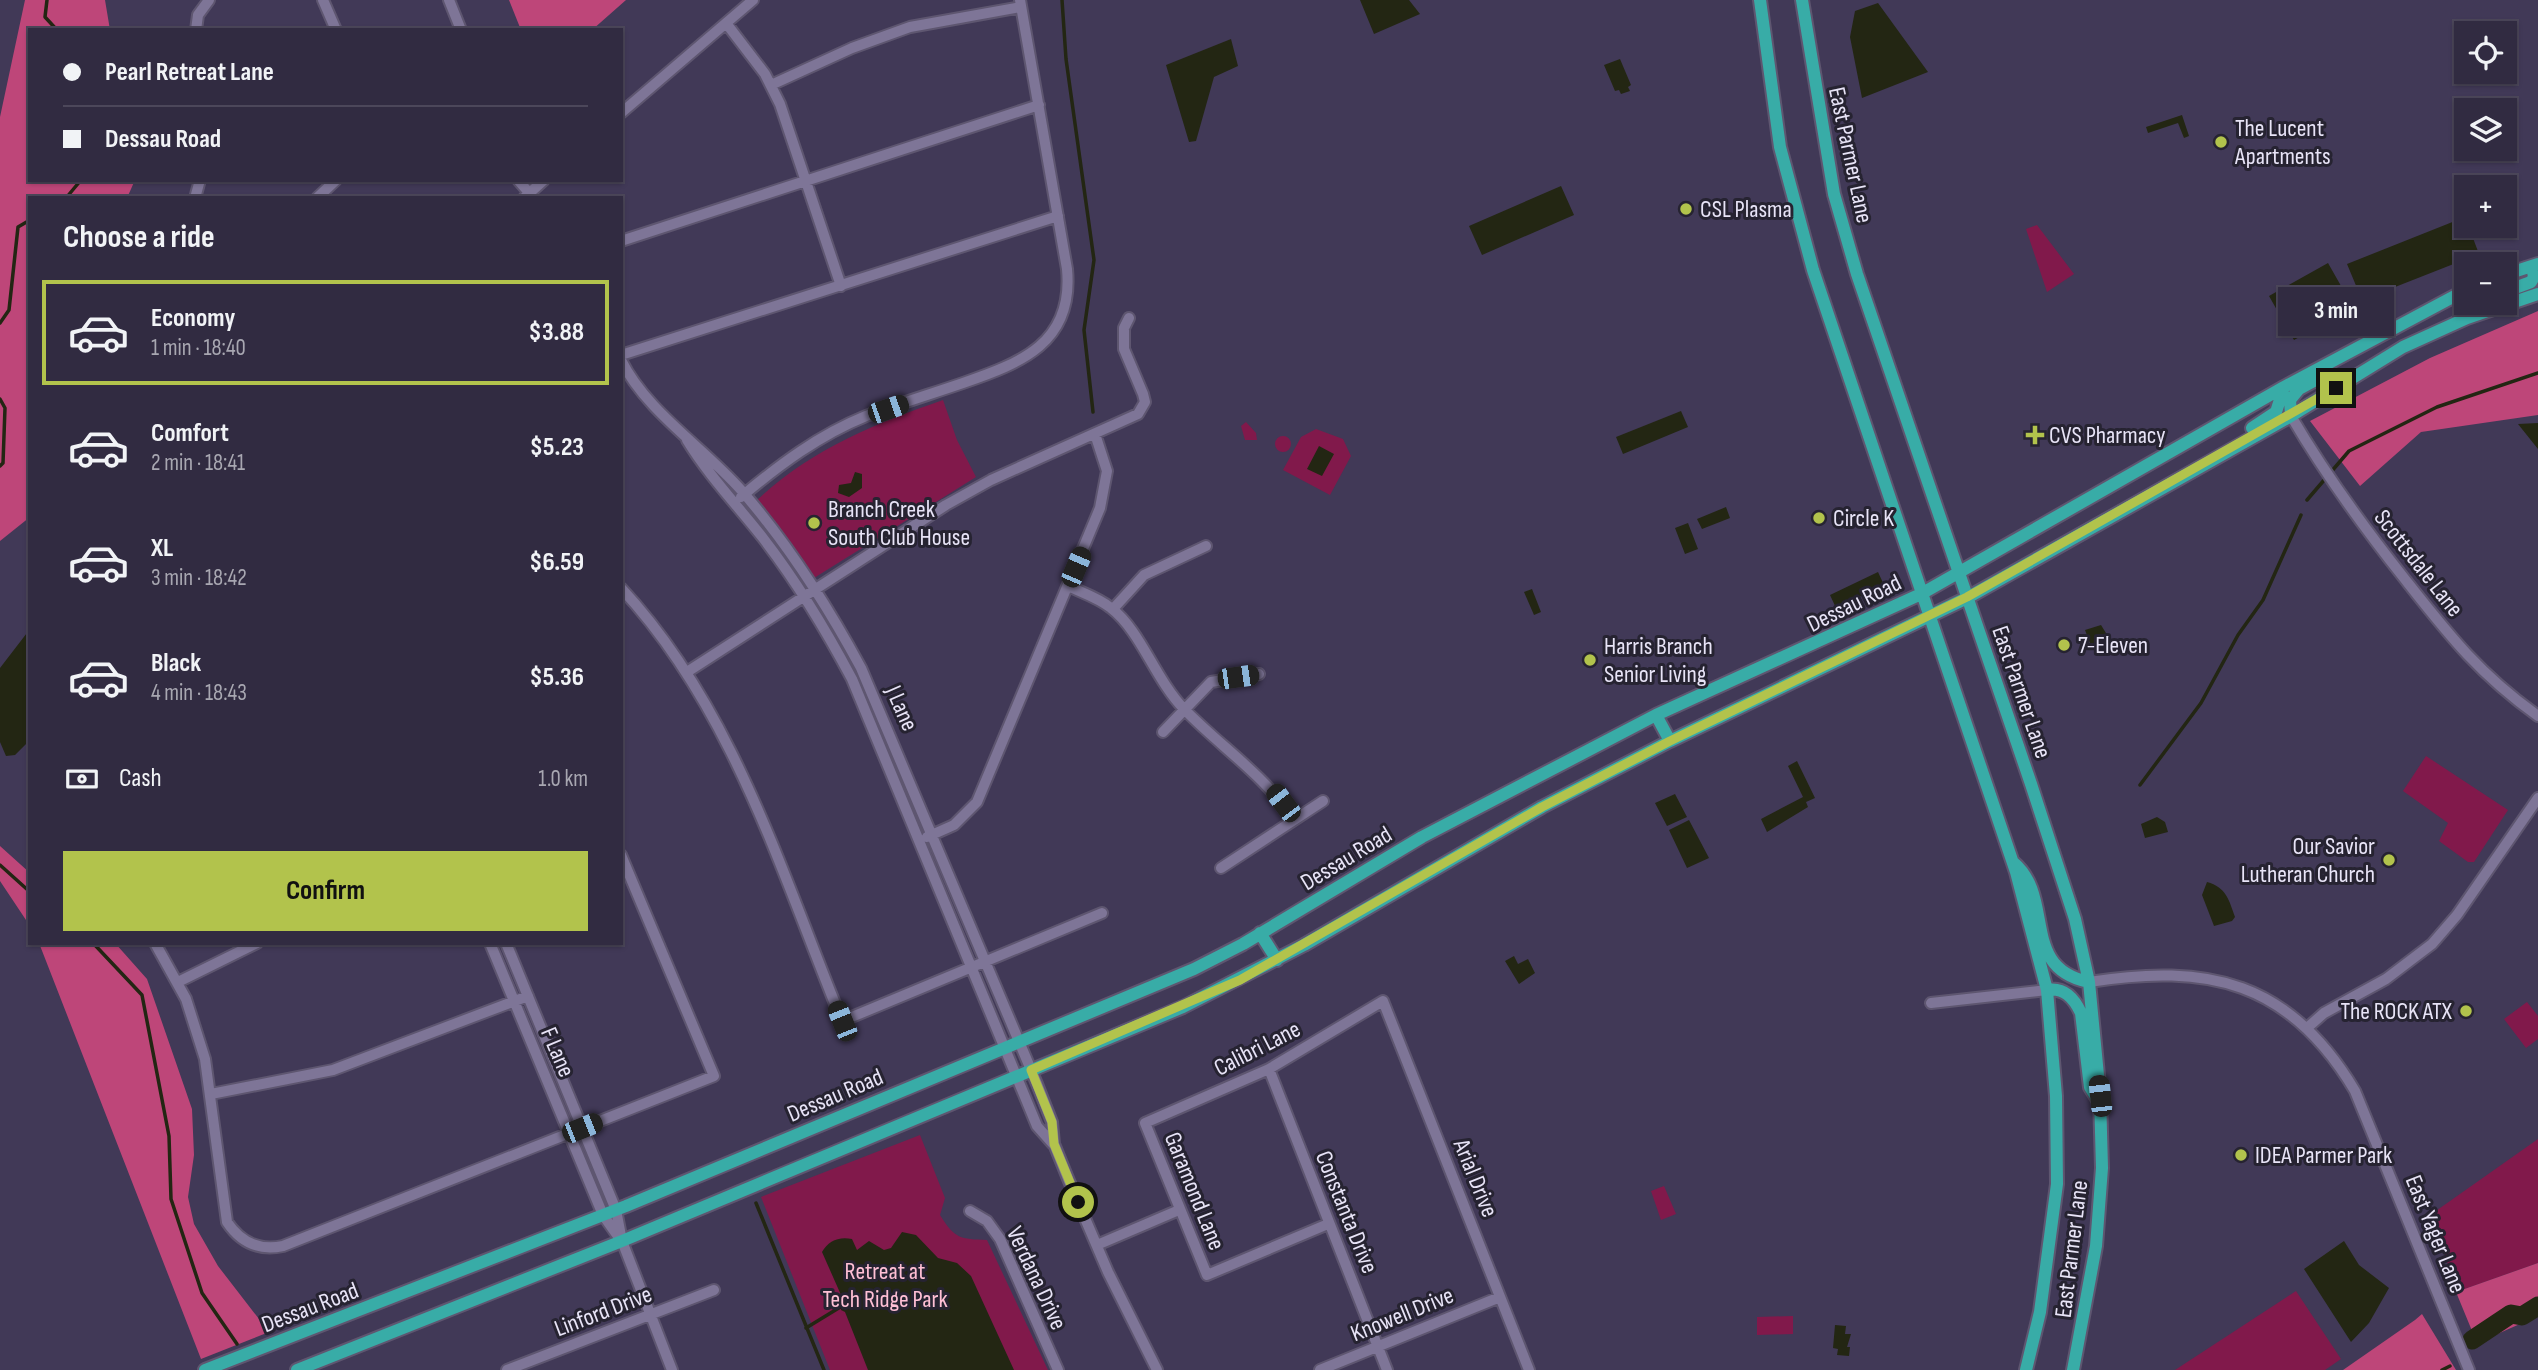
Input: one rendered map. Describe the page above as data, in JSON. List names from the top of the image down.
{
  "streets": {
    "main road": ["East Parmer Lane", "Dessau Road"],
    "street": [
      "Scottsdale Lane",
      "J Lane",
      "Calibri Lane",
      "F Lane",
      "Arial Drive",
      "Garamond Lane",
      "Constanta Drive",
      "East Yager Lane",
      "Verdana Drive",
      "Linford Drive",
      "Knowell Drive"
    ]
  },
  "crossings": [
    ["East Parmer Lane", "Dessau Road"],
    ["East Parmer Lane", "East Yager Lane"],
    ["Scottsdale Lane", "Dessau Road"],
    ["Dessau Road", "J Lane"],
    ["Dessau Road", "F Lane"],
    ["Calibri Lane", "Arial Drive"],
    ["Calibri Lane", "Garamond Lane"],
    ["Calibri Lane", "Constanta Drive"],
    ["Arial Drive", "Knowell Drive"],
    ["Garamond Lane", "Constanta Drive"],
    ["Constanta Drive", "Knowell Drive"]
  ],
  "parks": ["Retreat at Tech Ridge Park"],
  "places": {
    "other": [
      "The Lucent Apartments",
      "CSL Plasma",
      "Circle K",
      "Branch Creek South Club House",
      "7-Eleven",
      "Harris Branch Senior Living",
      "Our Savior Lutheran Church",
      "The ROCK ATX",
      "IDEA Parmer Park"
    ],
    "health": ["CVS Pharmacy"]
  },
  "page": {
    "map_buttons": ["+", "−"],
    "banner": ["Pearl Retreat Lane", "Dessau Road"],
    "heading": "Choose a ride",
    "list": [
      {
        "name": "Economy",
        "note": "1 min · 18:40",
        "value": "$3.88"
      },
      {
        "name": "Comfort",
        "note": "2 min · 18:41",
        "value": "$5.23"
      },
      {
        "name": "XL",
        "note": "3 min · 18:42",
        "value": "$6.59"
      },
      {
        "name": "Black",
        "note": "4 min · 18:43",
        "value": "$5.36"
      }
    ],
    "bubble": "3 min",
    "pay": ["Cash", "1.0 km"],
    "buttons": "Confirm"
  }
}
